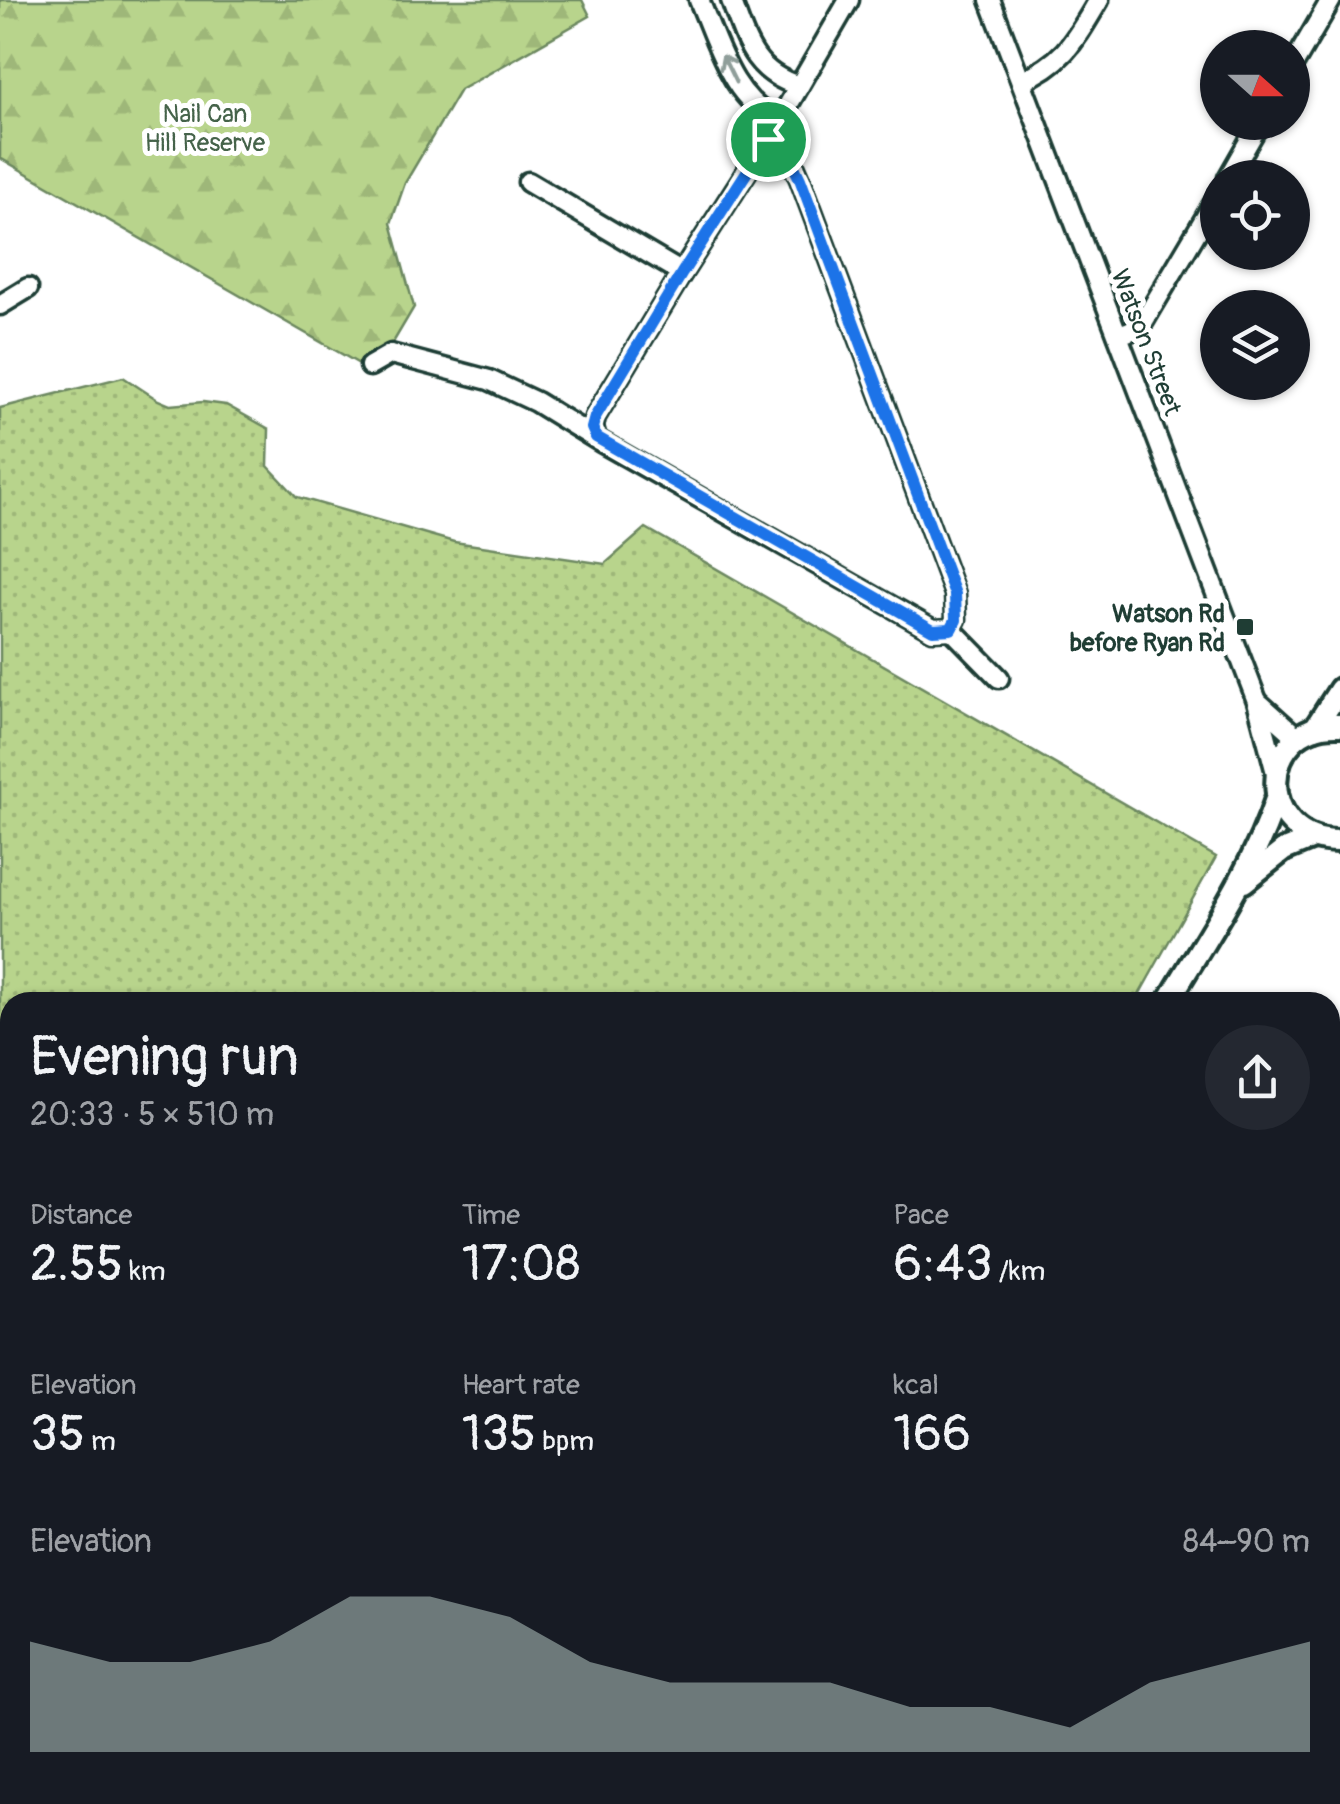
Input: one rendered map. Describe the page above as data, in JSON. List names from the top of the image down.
{
  "streets": {
    "street": ["Watson Street"]
  },
  "parks": ["Nail Can Hill Reserve"],
  "places": {
    "transit": ["Watson Rd before Ryan Rd"]
  },
  "north": "right",
  "page": {
    "heading": ["Evening run", "20:33 · 5 × 510 m"],
    "stats": [
      ["Distance", "2.55 km"],
      ["Time", "17:08"],
      ["Pace", "6:43 /km"],
      ["Elevation", "35 m"],
      ["Heart rate", "135 bpm"],
      ["kcal", "166"]
    ],
    "chart": ["Elevation", "84–90 m"]
  }
}
